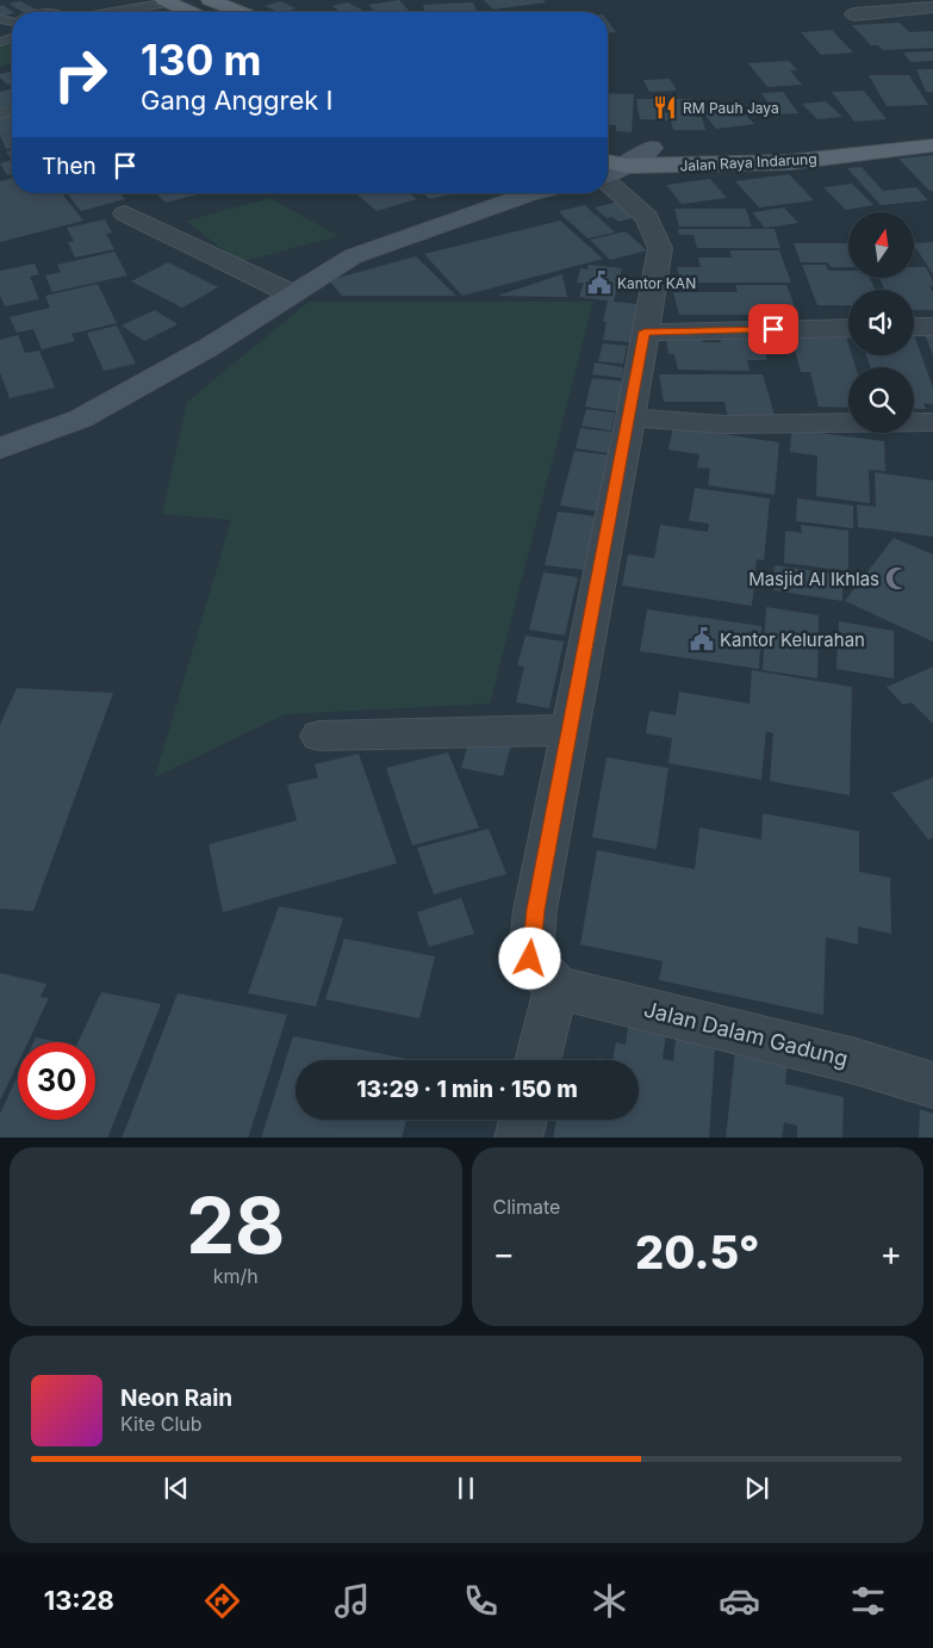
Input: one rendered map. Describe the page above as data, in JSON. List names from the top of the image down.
{
  "streets": {
    "main road": ["Jalan Raya Indarung"],
    "street": ["Jalan Dalam Gadung"]
  },
  "places": {
    "restaurant": ["RM Pauh Jaya"],
    "public building": ["Kantor KAN", "Kantor Kelurahan"],
    "mosque": ["Masjid Al Ikhlas"]
  },
  "north": "top",
  "page": {
    "turn": ["130 m", "Gang Anggrek I"],
    "then": "Then",
    "limit": "30",
    "trip": "13:29 · 1 min · 150 m",
    "tile": [
      ["28", "km/h"],
      "Climate"
    ],
    "heat": ["−", "20.5°", "+"],
    "song": ["Neon Rain", "Kite Club"],
    "tabs": "13:28"
  }
}
